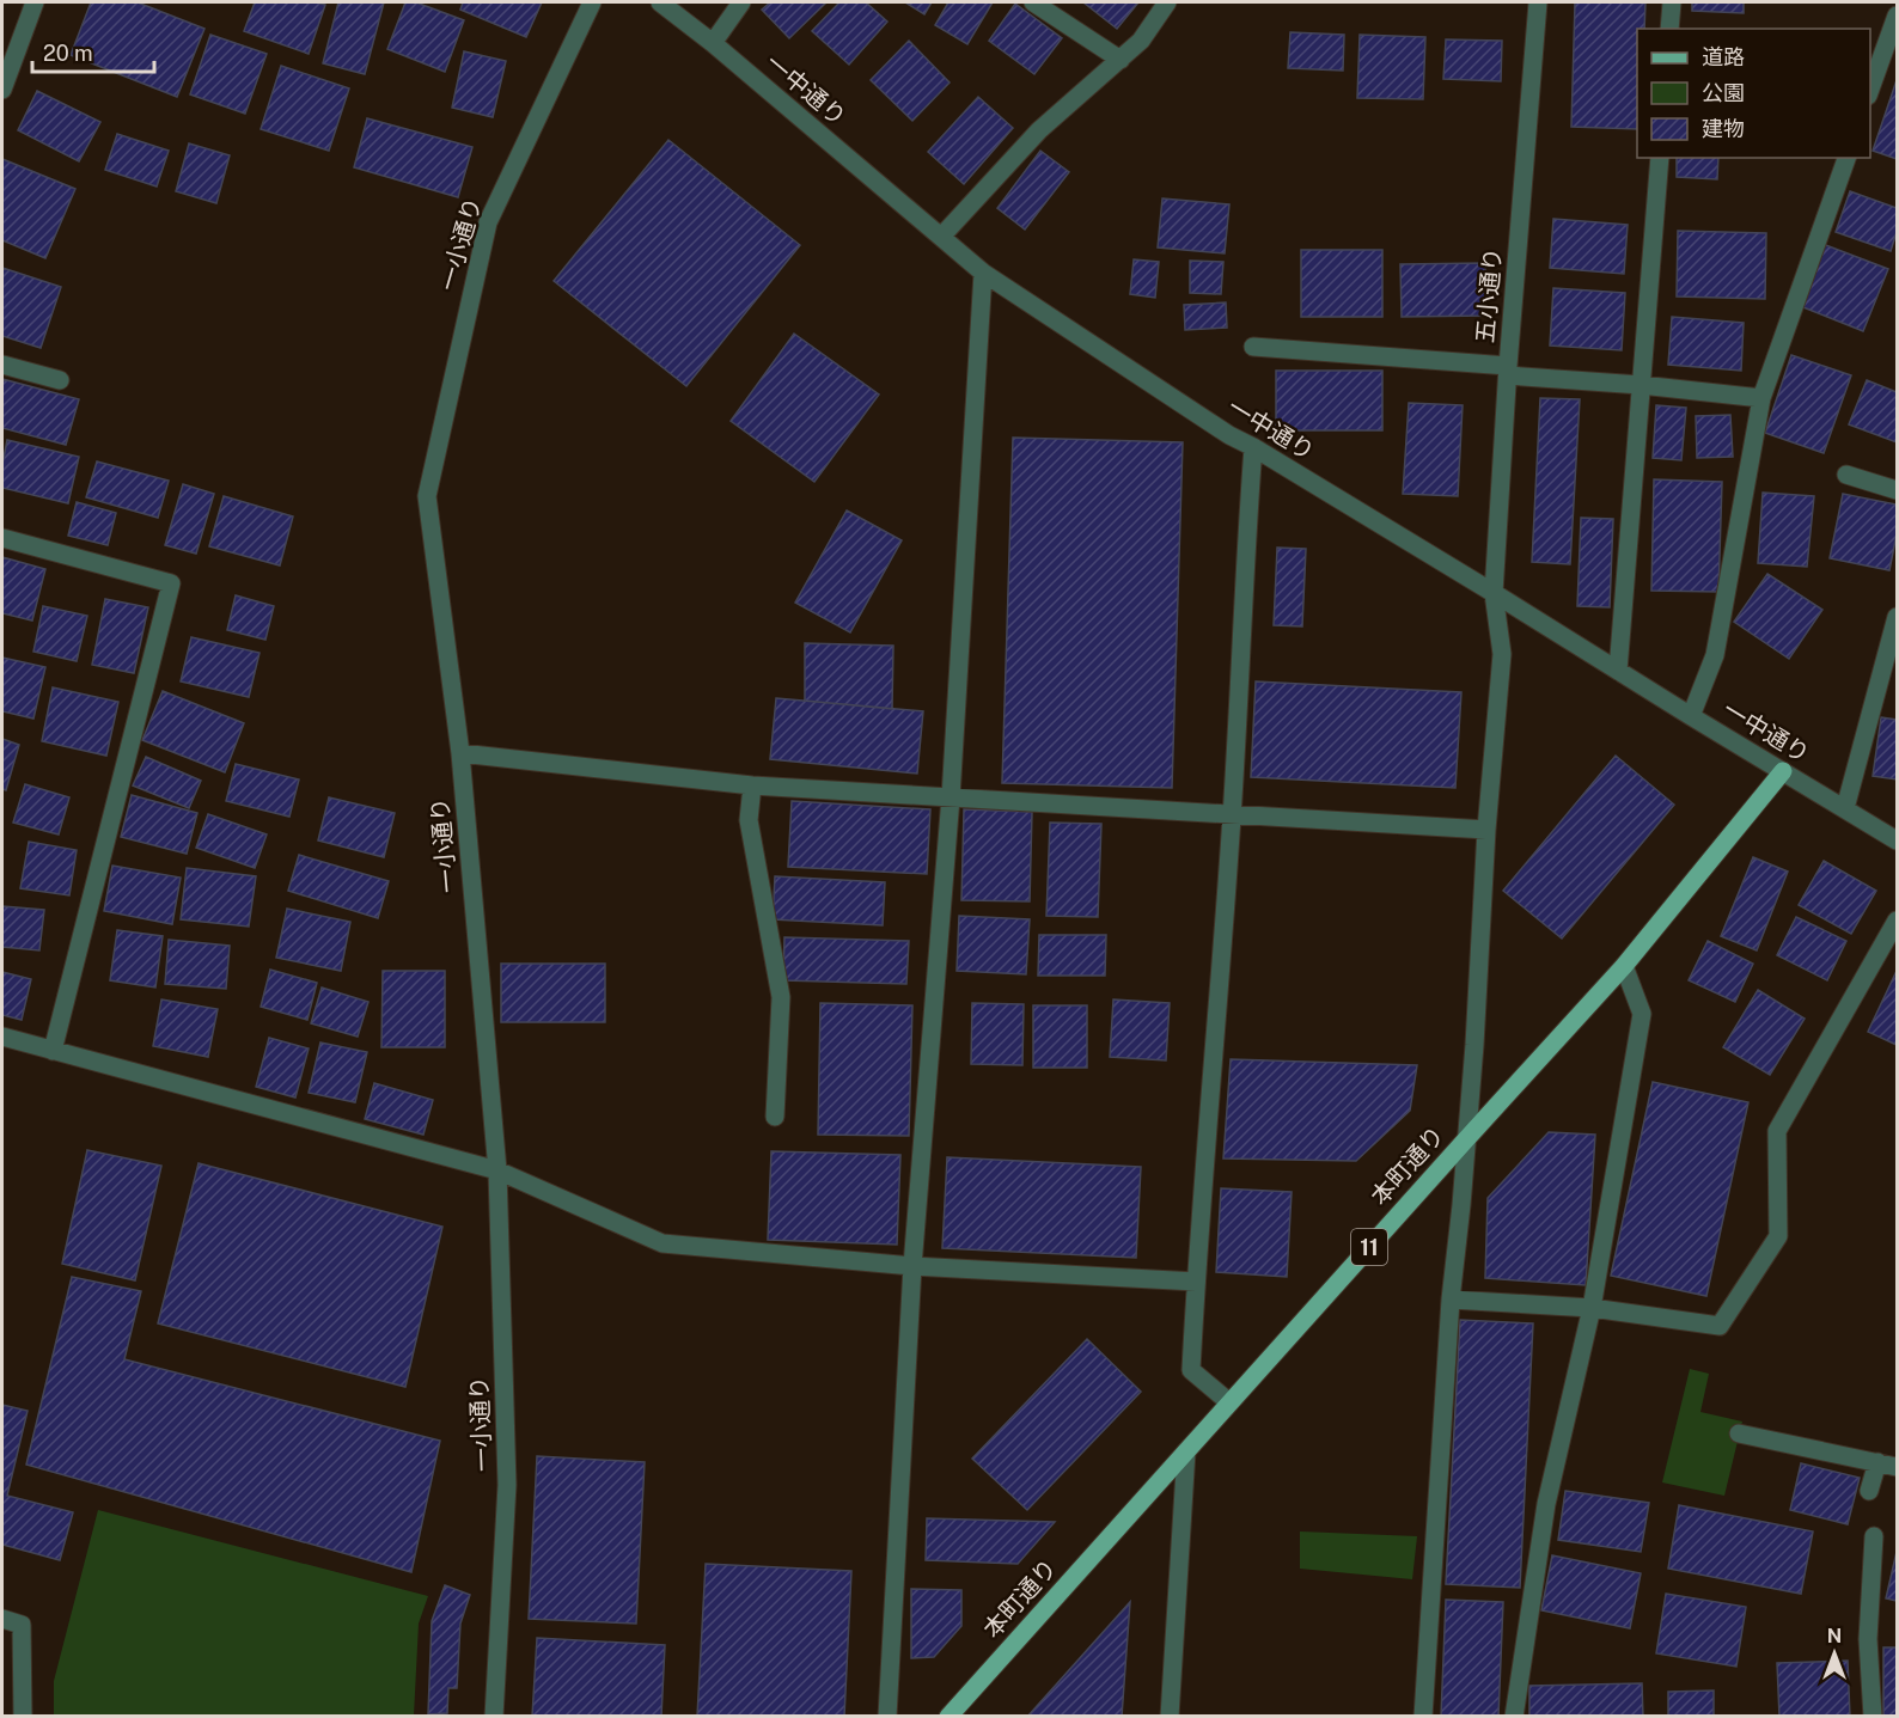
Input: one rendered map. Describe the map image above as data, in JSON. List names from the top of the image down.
{
  "streets": {
    "main road": ["本町通り", "11"],
    "street": ["一中通り", "一小通り", "五小通り"]
  },
  "crossings": [
    ["一中通り", "五小通り"],
    ["一中通り", "本町通り"],
    ["五小通り", "本町通り"]
  ],
  "legend": ["道路", "公園", "建物"],
  "scale_bar": "20 m",
  "north": "top"
}
